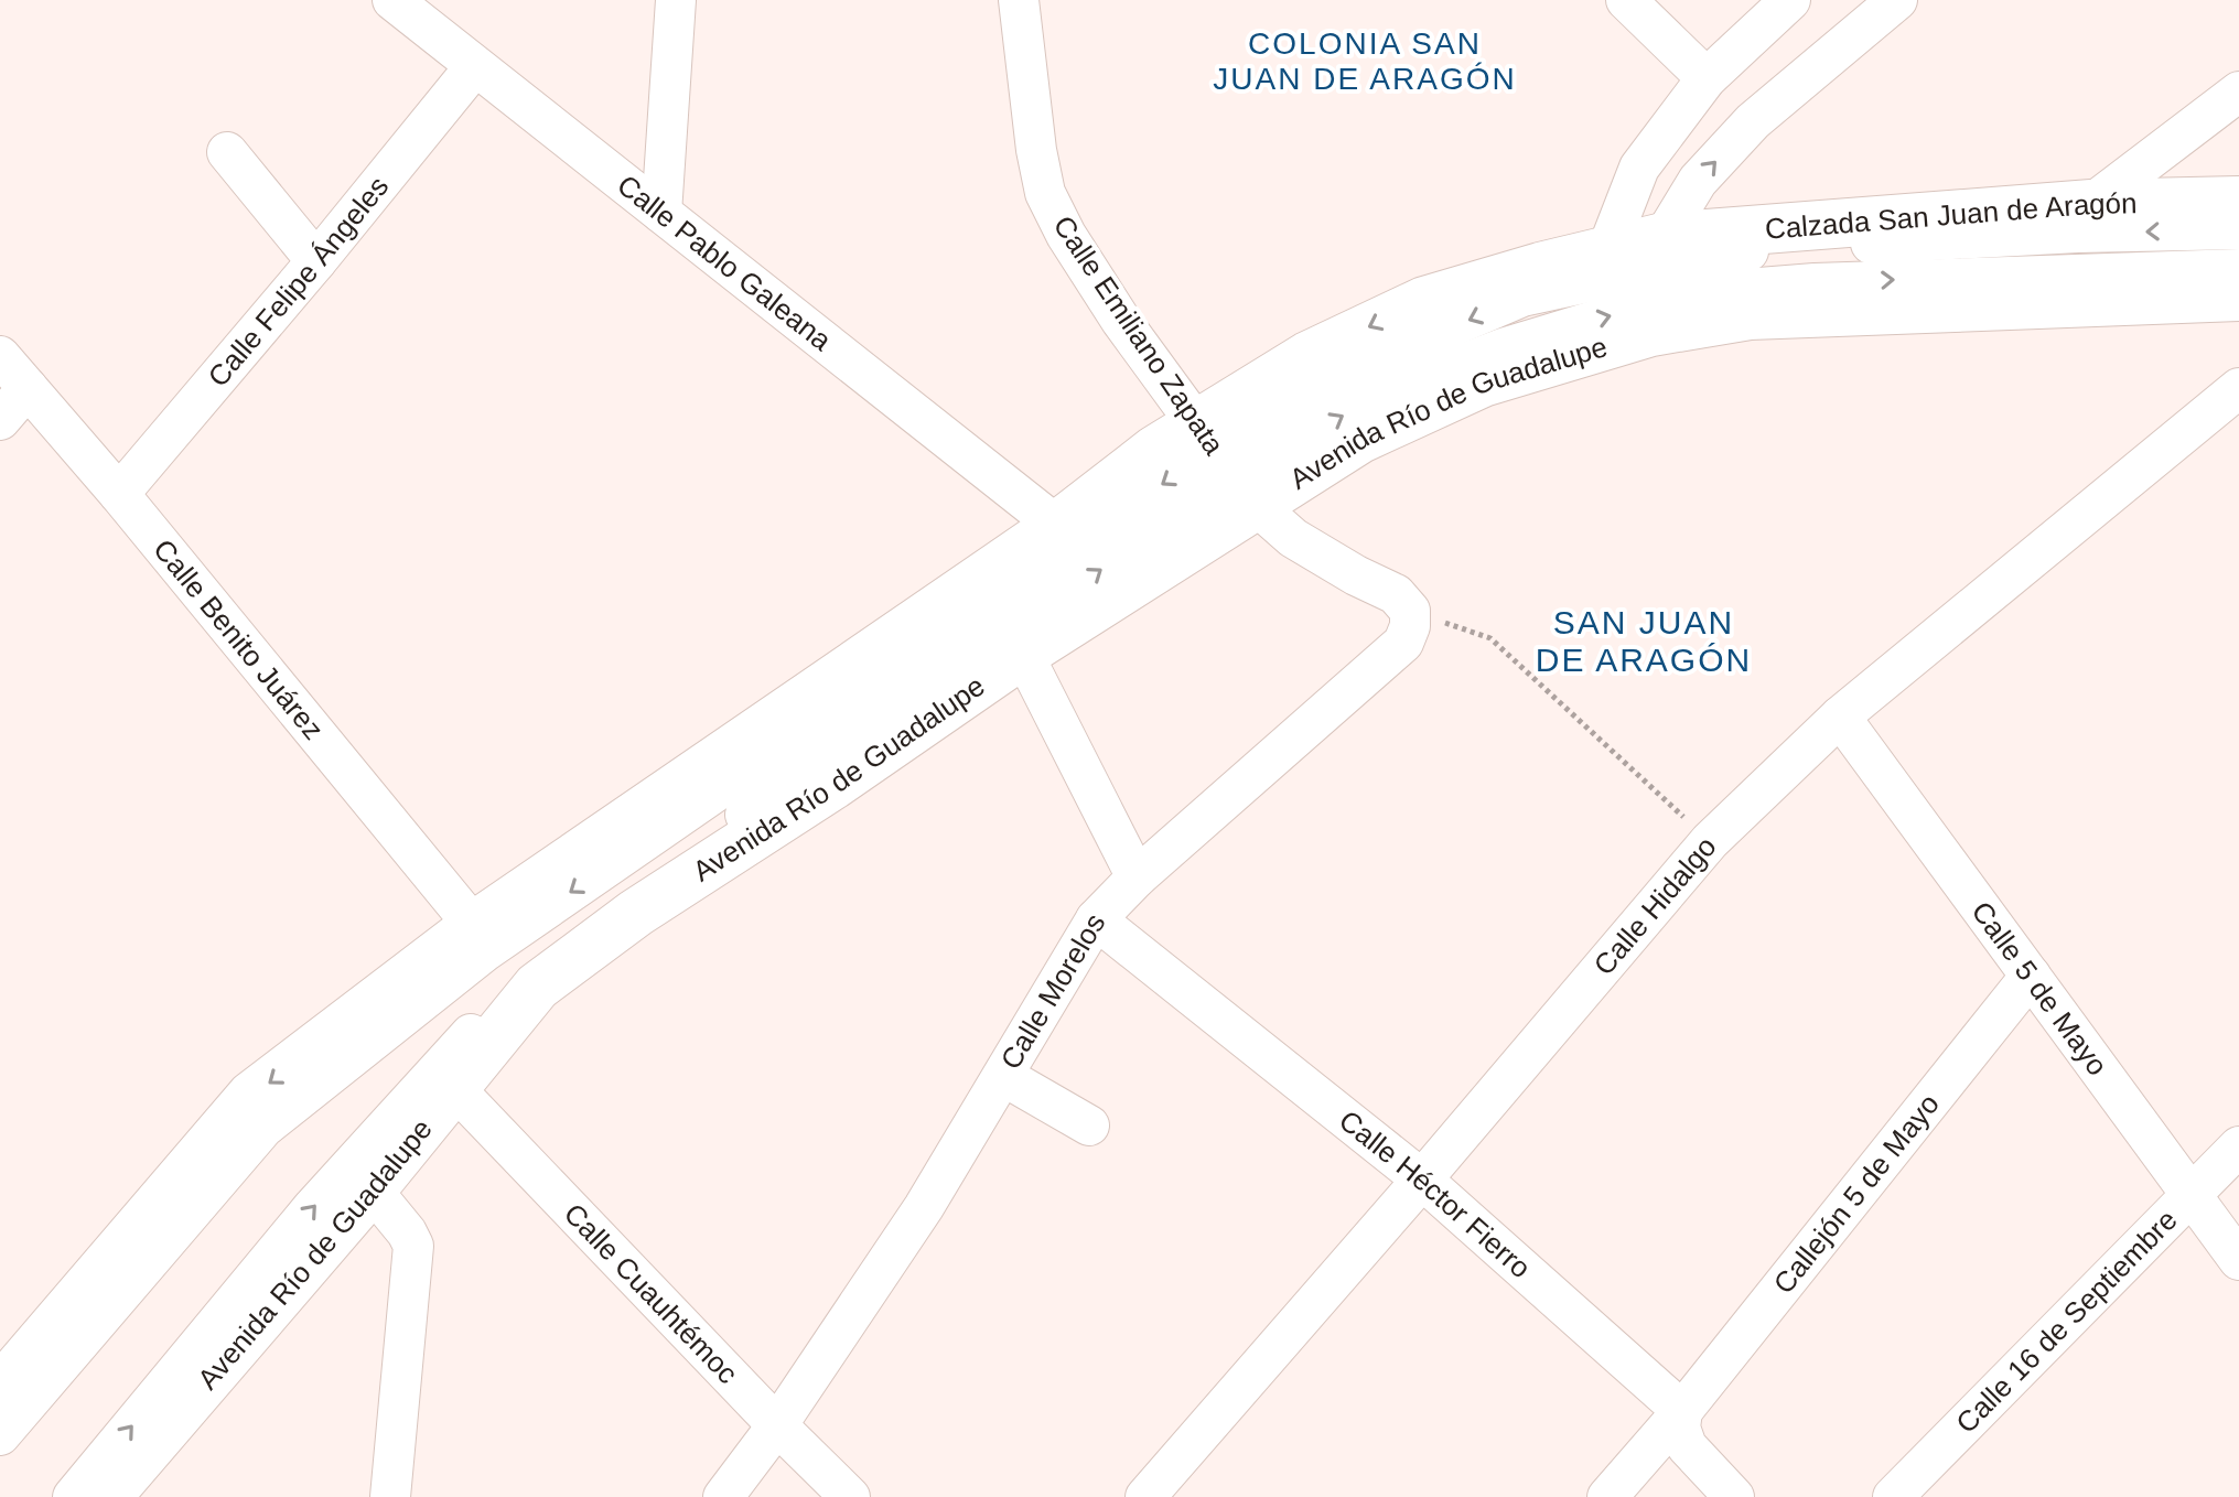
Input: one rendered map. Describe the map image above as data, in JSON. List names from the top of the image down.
{
  "streets": {
    "main road": ["Calzada San Juan de Aragón", "Avenida Río de Guadalupe"],
    "street": [
      "Calle Pablo Galeana",
      "Calle Felipe Ángeles",
      "Calle Emiliano Zapata",
      "Calle Benito Juárez",
      "Calle Hidalgo",
      "Calle 5 de Mayo",
      "Calle Morelos",
      "Callejón 5 de Mayo",
      "Calle Héctor Fierro",
      "Calle Cuauhtémoc",
      "Calle 16 de Septiembre"
    ]
  },
  "crossings": [
    ["Calzada San Juan de Aragón", "Avenida Río de Guadalupe"],
    ["Calle Pablo Galeana", "Calle Felipe Ángeles"],
    ["Calle Pablo Galeana", "Avenida Río de Guadalupe"],
    ["Calle Felipe Ángeles", "Calle Benito Juárez"],
    ["Calle Emiliano Zapata", "Avenida Río de Guadalupe"],
    ["Calle Emiliano Zapata", "Calle Morelos"],
    ["Avenida Río de Guadalupe", "Calle Benito Juárez"],
    ["Avenida Río de Guadalupe", "Calle Cuauhtémoc"],
    ["Calle Hidalgo", "Calle 5 de Mayo"],
    ["Calle Hidalgo", "Calle Héctor Fierro"],
    ["Calle 5 de Mayo", "Callejón 5 de Mayo"],
    ["Calle 5 de Mayo", "Calle 16 de Septiembre"],
    ["Calle Morelos", "Calle Héctor Fierro"],
    ["Calle Morelos", "Calle Cuauhtémoc"],
    ["Callejón 5 de Mayo", "Calle Héctor Fierro"]
  ],
  "districts": ["COLONIA SAN JUAN DE ARAGÓN", "SAN JUAN DE ARAGÓN"]
}
